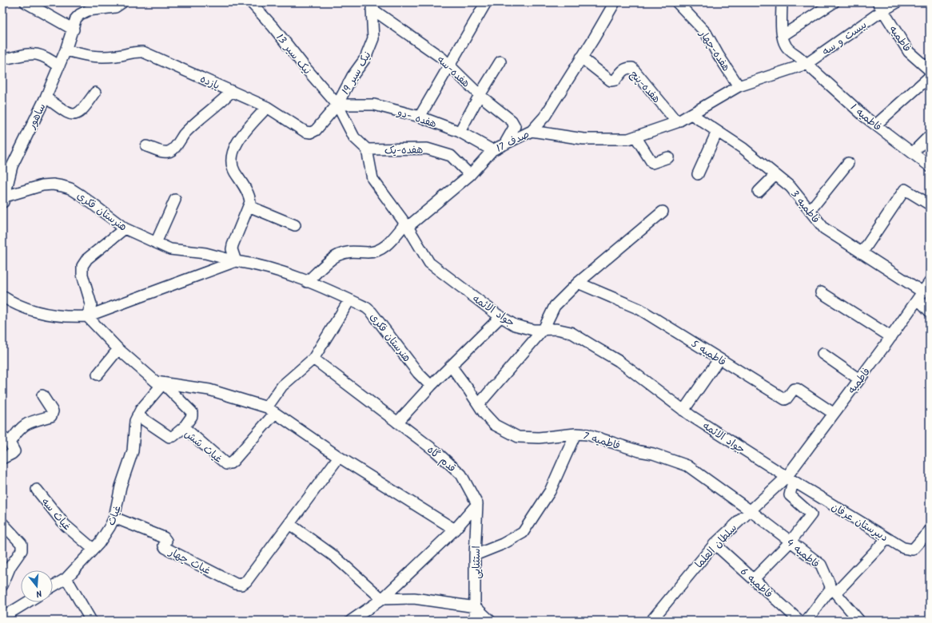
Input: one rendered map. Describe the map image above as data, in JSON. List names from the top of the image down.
{
  "streets": {
    "street": [
      "بیست و سه",
      "فاطمیه",
      "هفده-چهار",
      "نیک سیر 13",
      "هفده-سه",
      "نیک سیر 19",
      "یازده",
      "هفده-پنج",
      "ساهور",
      "فاطمیه 1",
      "هفده -دو",
      "صدف 17",
      "هفده-یک",
      "فاطمیه 3",
      "هنرستان فکری",
      "جواد الائمه",
      "فاطمیه 5",
      "فاطمیه 7",
      "غیاث شش",
      "قدم گاه",
      "غیاث سه",
      "غیاث",
      "دبیرستان عرفان",
      "سلطان العلما",
      "فاطمیه 4",
      "غیاث چهار",
      "استثنایی",
      "فاطمیه 6"
    ]
  },
  "crossings": [
    ["بیست و سه", "فاطمیه"],
    ["بیست و سه", "هفده-چهار"],
    ["بیست و سه", "هفده-پنج"],
    ["بیست و سه", "فاطمیه 1"],
    ["بیست و سه", "صدف 17"],
    ["بیست و سه", "فاطمیه 3"],
    ["فاطمیه", "فاطمیه 3"],
    ["فاطمیه", "جواد الائمه"],
    ["فاطمیه", "فاطمیه 5"],
    ["فاطمیه", "دبیرستان عرفان"],
    ["فاطمیه", "سلطان العلما"],
    ["نیک سیر 13", "نیک سیر 19"],
    ["نیک سیر 13", "یازده"],
    ["نیک سیر 13", "هفده -دو"],
    ["هفده-سه", "نیک سیر 19"],
    ["هفده-سه", "صدف 17"],
    ["نیک سیر 19", "یازده"],
    ["نیک سیر 19", "هفده -دو"],
    ["یازده", "ساهور"],
    ["یازده", "هفده -دو"],
    ["هفده-پنج", "صدف 17"],
    ["ساهور", "هنرستان فکری"],
    ["هفده -دو", "صدف 17"],
    ["صدف 17", "هفده-یک"],
    ["صدف 17", "هنرستان فکری"],
    ["صدف 17", "جواد الائمه"],
    ["هفده-یک", "جواد الائمه"],
    ["جواد الائمه", "دبیرستان عرفان"],
    ["جواد الائمه", "سلطان العلما"],
    ["فاطمیه 7", "سلطان العلما"],
    ["فاطمیه 7", "فاطمیه 4"],
    ["غیاث شش", "غیاث"],
    ["قدم گاه", "استثنایی"],
    ["غیاث سه", "غیاث"],
    ["غیاث", "غیاث چهار"],
    ["دبیرستان عرفان", "سلطان العلما"],
    ["سلطان العلما", "فاطمیه 4"],
    ["سلطان العلما", "فاطمیه 6"]
  ],
  "north": "bottom"
}
